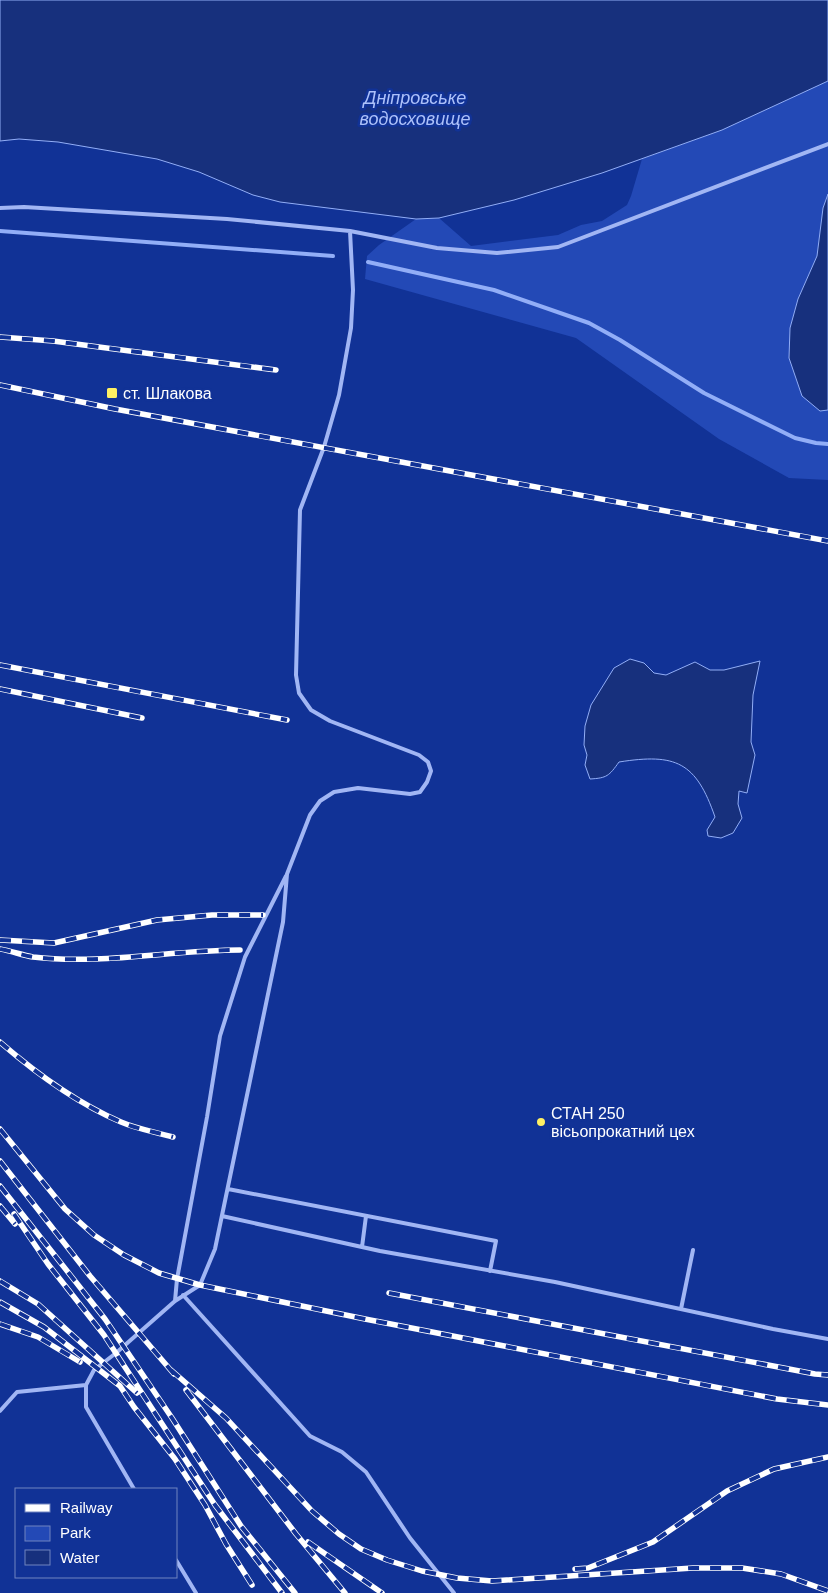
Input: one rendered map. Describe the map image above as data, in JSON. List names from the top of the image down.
{
  "water": ["Дніпровське водосховище"],
  "places": {
    "transit": ["ст. Шлакова"],
    "other": ["СТАН 250 вісьопрокатний цех"]
  },
  "legend": ["Railway", "Park", "Water"]
}
